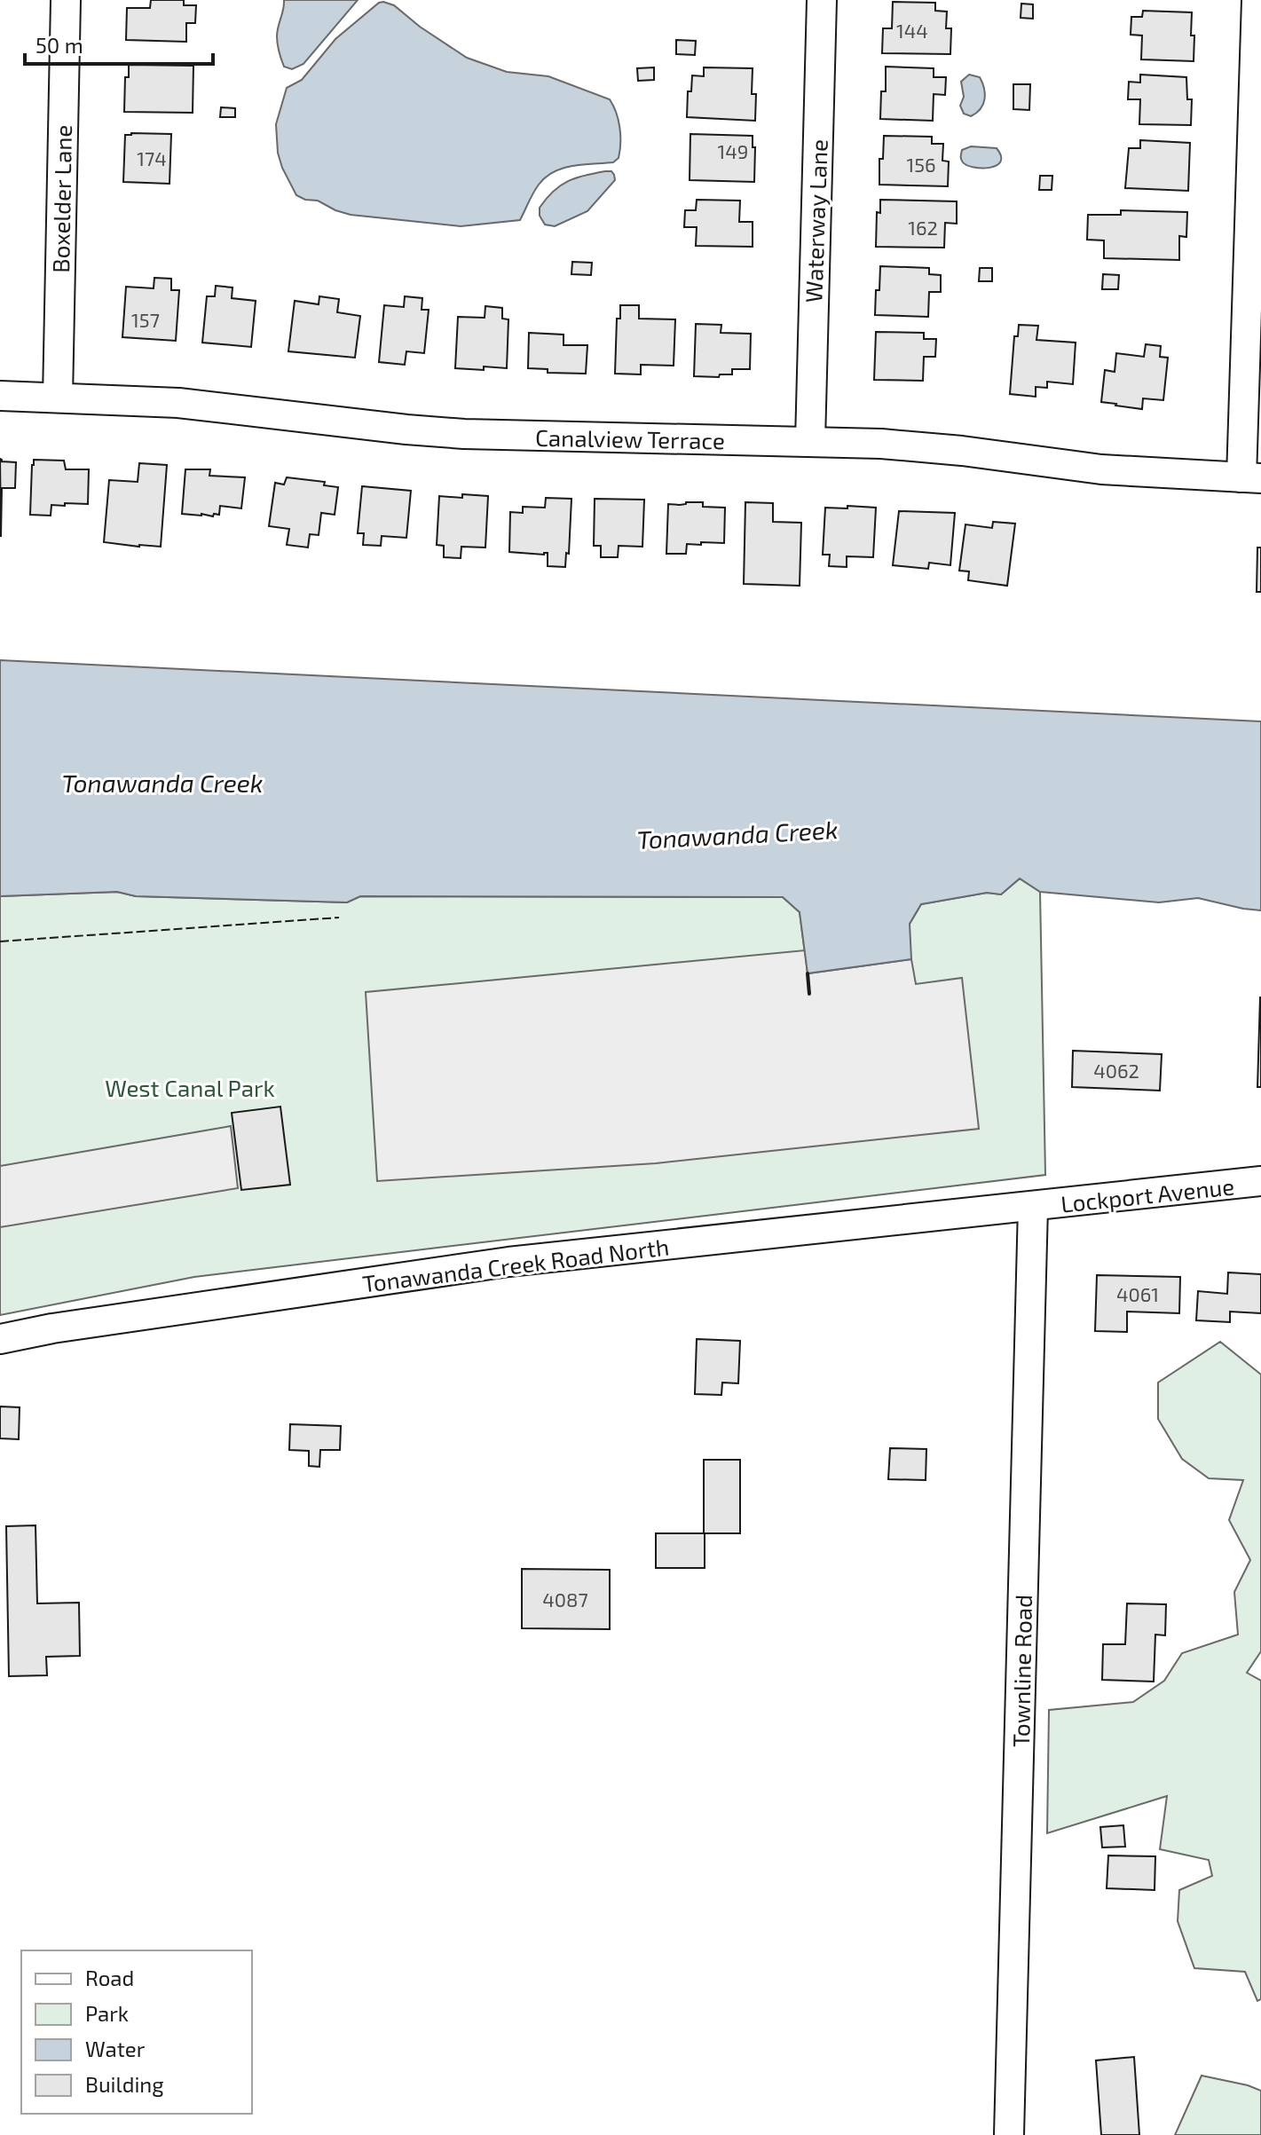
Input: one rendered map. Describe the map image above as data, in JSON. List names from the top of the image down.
{
  "streets": {
    "street": [
      "Boxelder Lane",
      "Waterway Lane",
      "Canalview Terrace",
      "Lockport Avenue",
      "Tonawanda Creek Road North",
      "Townline Road"
    ]
  },
  "crossings": [
    ["Boxelder Lane", "Canalview Terrace"],
    ["Waterway Lane", "Canalview Terrace"],
    ["Lockport Avenue", "Tonawanda Creek Road North"],
    ["Lockport Avenue", "Townline Road"],
    ["Tonawanda Creek Road North", "Townline Road"]
  ],
  "water": ["Tonawanda Creek"],
  "parks": ["West Canal Park"],
  "house_numbers": [
    "144",
    "149",
    "174",
    "156",
    "162",
    "157",
    "4062",
    "4061",
    "4087"
  ],
  "legend": [
    "Road",
    "Park",
    "Water",
    "Building"
  ],
  "scale_bar": "50 m"
}
